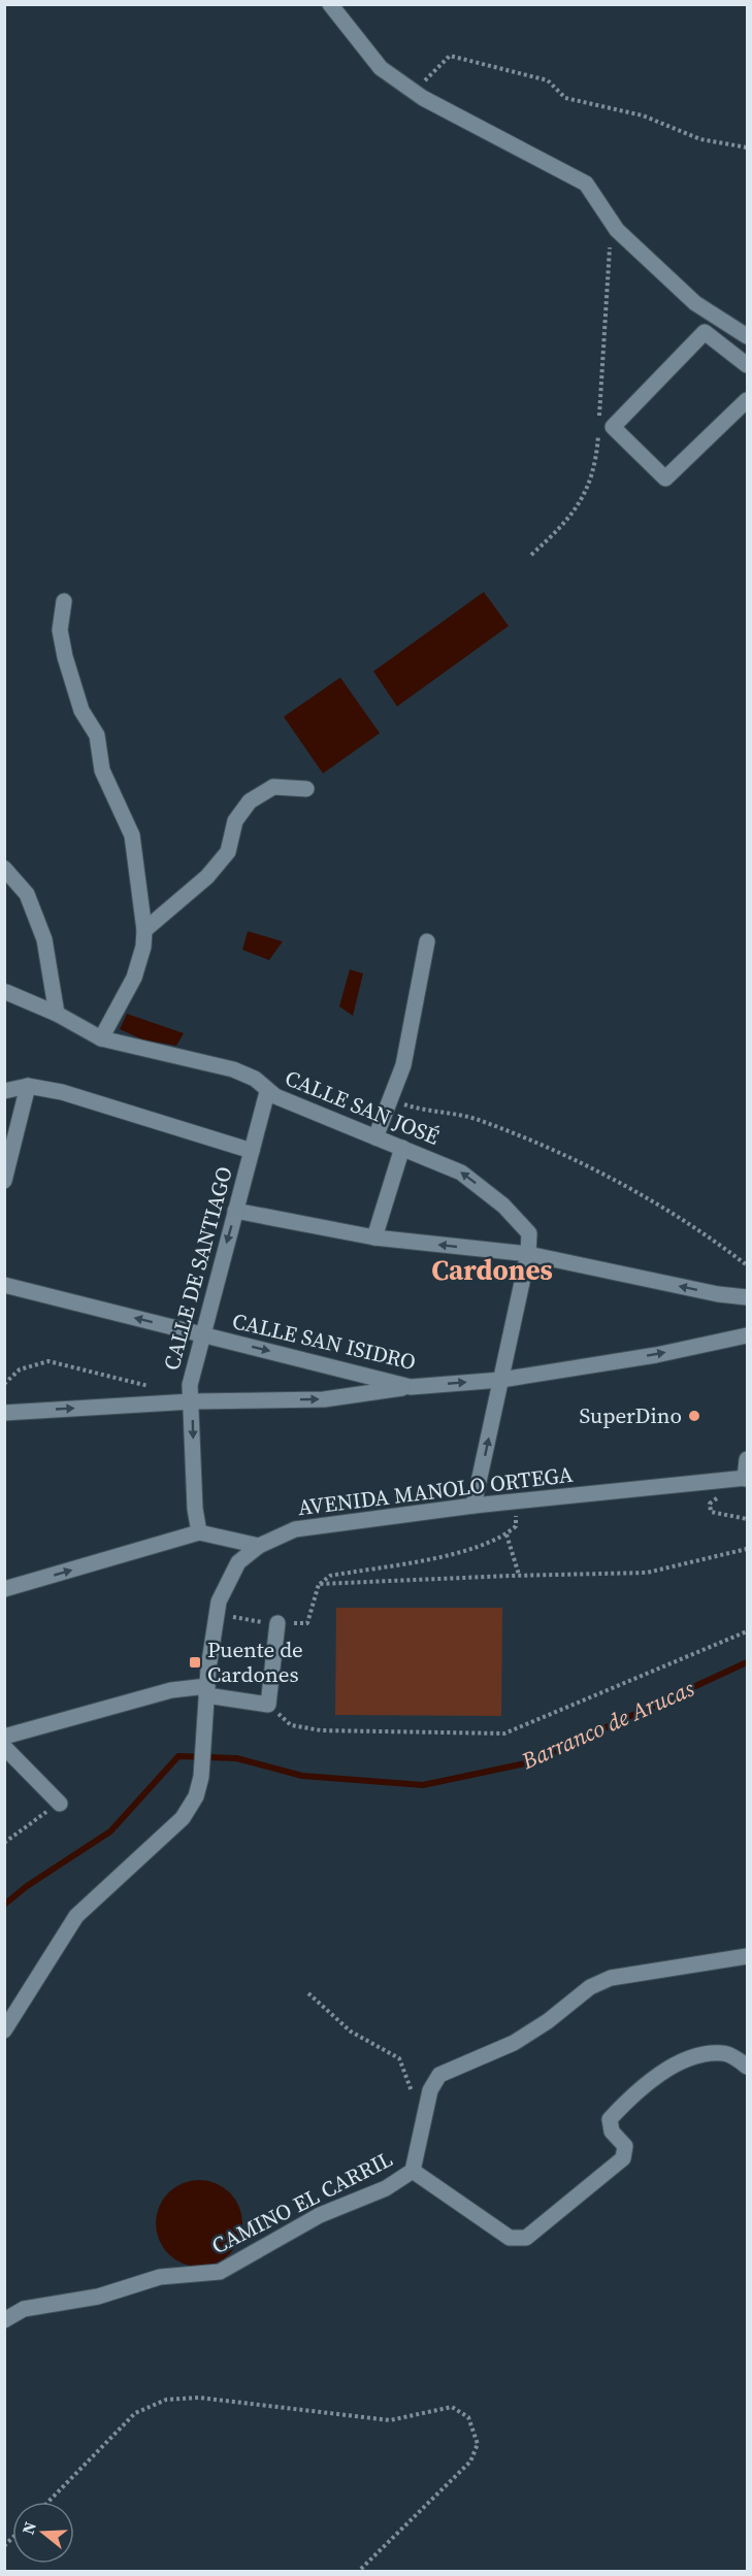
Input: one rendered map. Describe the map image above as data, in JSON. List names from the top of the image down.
{
  "streets": {
    "street": [
      "CALLE SAN JOSÉ",
      "CALLE DE SANTIAGO",
      "CALLE SAN ISIDRO",
      "AVENIDA MANOLO ORTEGA",
      "CAMINO EL CARRIL"
    ]
  },
  "crossings": [
    ["CALLE SAN JOSÉ", "CALLE DE SANTIAGO"],
    ["CALLE DE SANTIAGO", "CALLE SAN ISIDRO"]
  ],
  "one_way": ["CALLE DE SANTIAGO"],
  "districts": ["Cardones"],
  "water": ["Barranco de Arucas"],
  "places": {
    "other": ["SuperDino"],
    "transit": ["Puente de Cardones"]
  },
  "north": "left"
}
